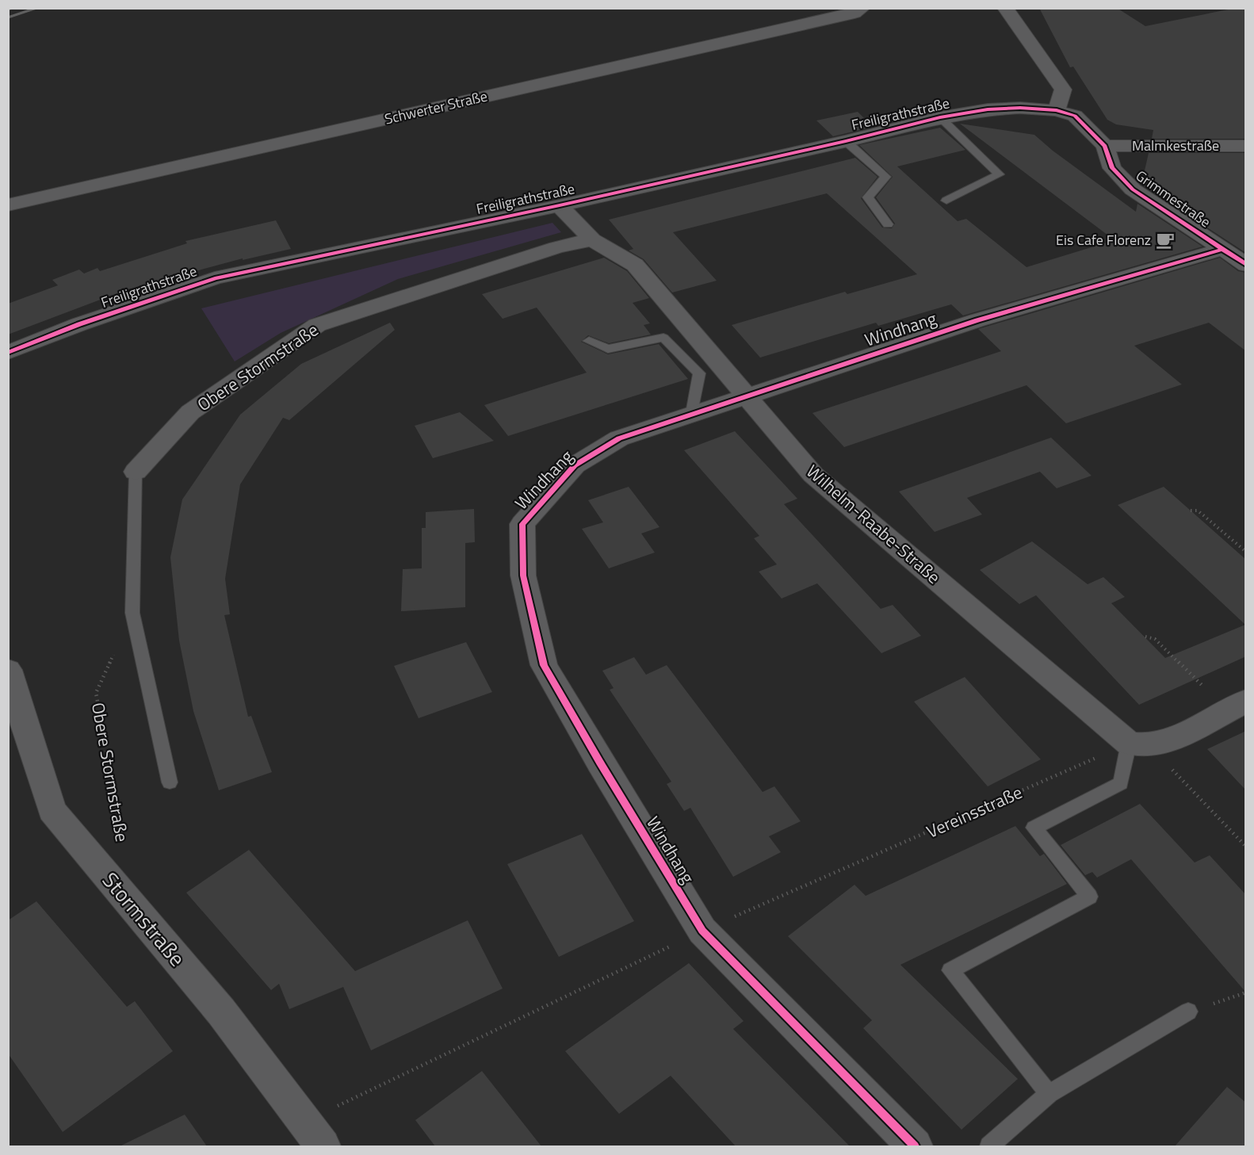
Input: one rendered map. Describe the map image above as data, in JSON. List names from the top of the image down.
{
  "streets": {
    "street": [
      "Schwerter Straße",
      "Freiligrathstraße",
      "Malmkestraße",
      "Grimmestraße",
      "Windhang",
      "Obere Stormstraße",
      "Wilhelm-Raabe-Straße",
      "Stormstraße"
    ],
    "path": ["Vereinsstraße"]
  },
  "crossings": [
    ["Freiligrathstraße", "Grimmestraße"],
    ["Freiligrathstraße", "Wilhelm-Raabe-Straße"],
    ["Malmkestraße", "Grimmestraße"],
    ["Grimmestraße", "Windhang"],
    ["Windhang", "Wilhelm-Raabe-Straße"],
    ["Windhang", "Vereinsstraße"],
    ["Obere Stormstraße", "Wilhelm-Raabe-Straße"],
    ["Wilhelm-Raabe-Straße", "Vereinsstraße"],
    ["Vereinsstraße", "Stormstraße"]
  ],
  "places": {
    "cafe": ["Eis Cafe Florenz"]
  }
}
